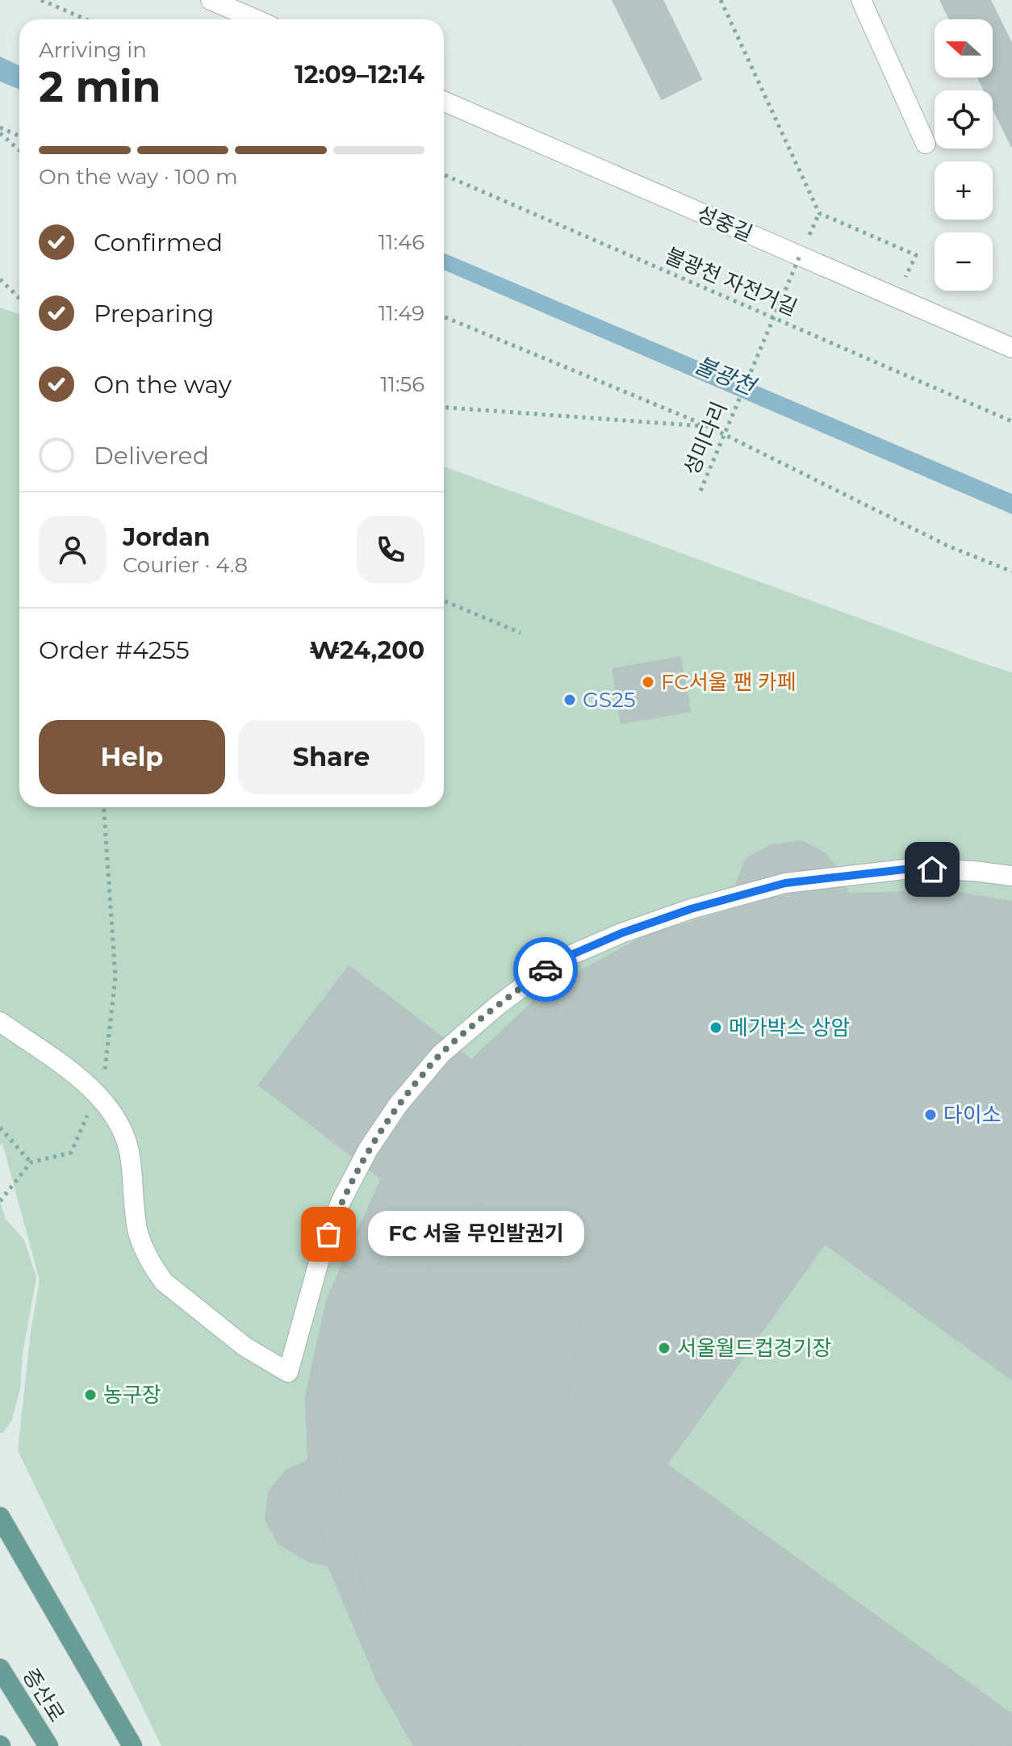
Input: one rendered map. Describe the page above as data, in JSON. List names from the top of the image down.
{
  "streets": {
    "main road": ["증산로"],
    "street": ["성중길"],
    "path": ["불광천 자전거길", "성미다리"]
  },
  "crossings": [
    ["성중길", "성미다리"]
  ],
  "water": ["불광천"],
  "places": [
    "FC서울 팬 카페",
    "GS25",
    "메가박스 상암",
    "다이소",
    "FC 서울 무인발권기",
    "서울월드컵경기장",
    "농구장"
  ],
  "north": "left",
  "page": {
    "map_buttons": ["+", "−"],
    "heading": ["2 min", "Arriving in", "12:09–12:14"],
    "panel": [
      "Jordan",
      "Courier · 4.8",
      "Order #4255",
      "₩24,200"
    ],
    "bar": "On the way · 100 m",
    "list": [
      ["Confirmed", "11:46"],
      ["Preparing", "11:49"],
      ["On the way", "11:56"],
      "Delivered"
    ],
    "buttons": ["Help", "Share"],
    "bubble": "FC 서울 무인발권기"
  }
}
